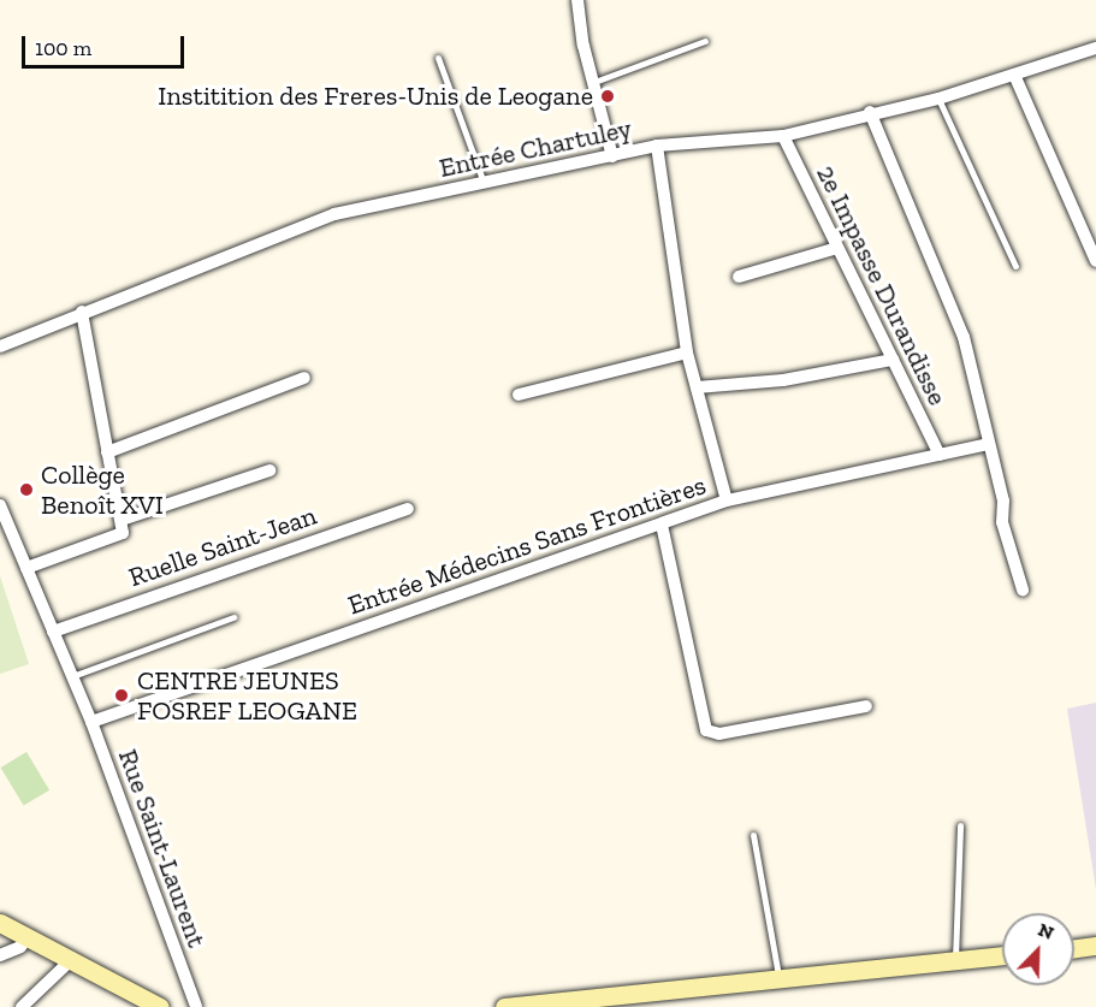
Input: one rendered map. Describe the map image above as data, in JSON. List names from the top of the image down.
{
  "streets": {
    "street": [
      "Entrée Chartuley",
      "2e Impasse Durandisse",
      "Entrée Médecins Sans Frontières",
      "Ruelle Saint-Jean",
      "Rue Saint-Laurent"
    ]
  },
  "crossings": [
    ["Entrée Chartuley", "2e Impasse Durandisse"],
    ["2e Impasse Durandisse", "Entrée Médecins Sans Frontières"],
    ["Entrée Médecins Sans Frontières", "Rue Saint-Laurent"],
    ["Ruelle Saint-Jean", "Rue Saint-Laurent"]
  ],
  "places": ["Institition des Freres-Unis de Leogane", "Collège Benoît XVI", "CENTRE JEUNES FOSREF LEOGANE"],
  "scale_bar": "100 m",
  "north": "top right"
}
